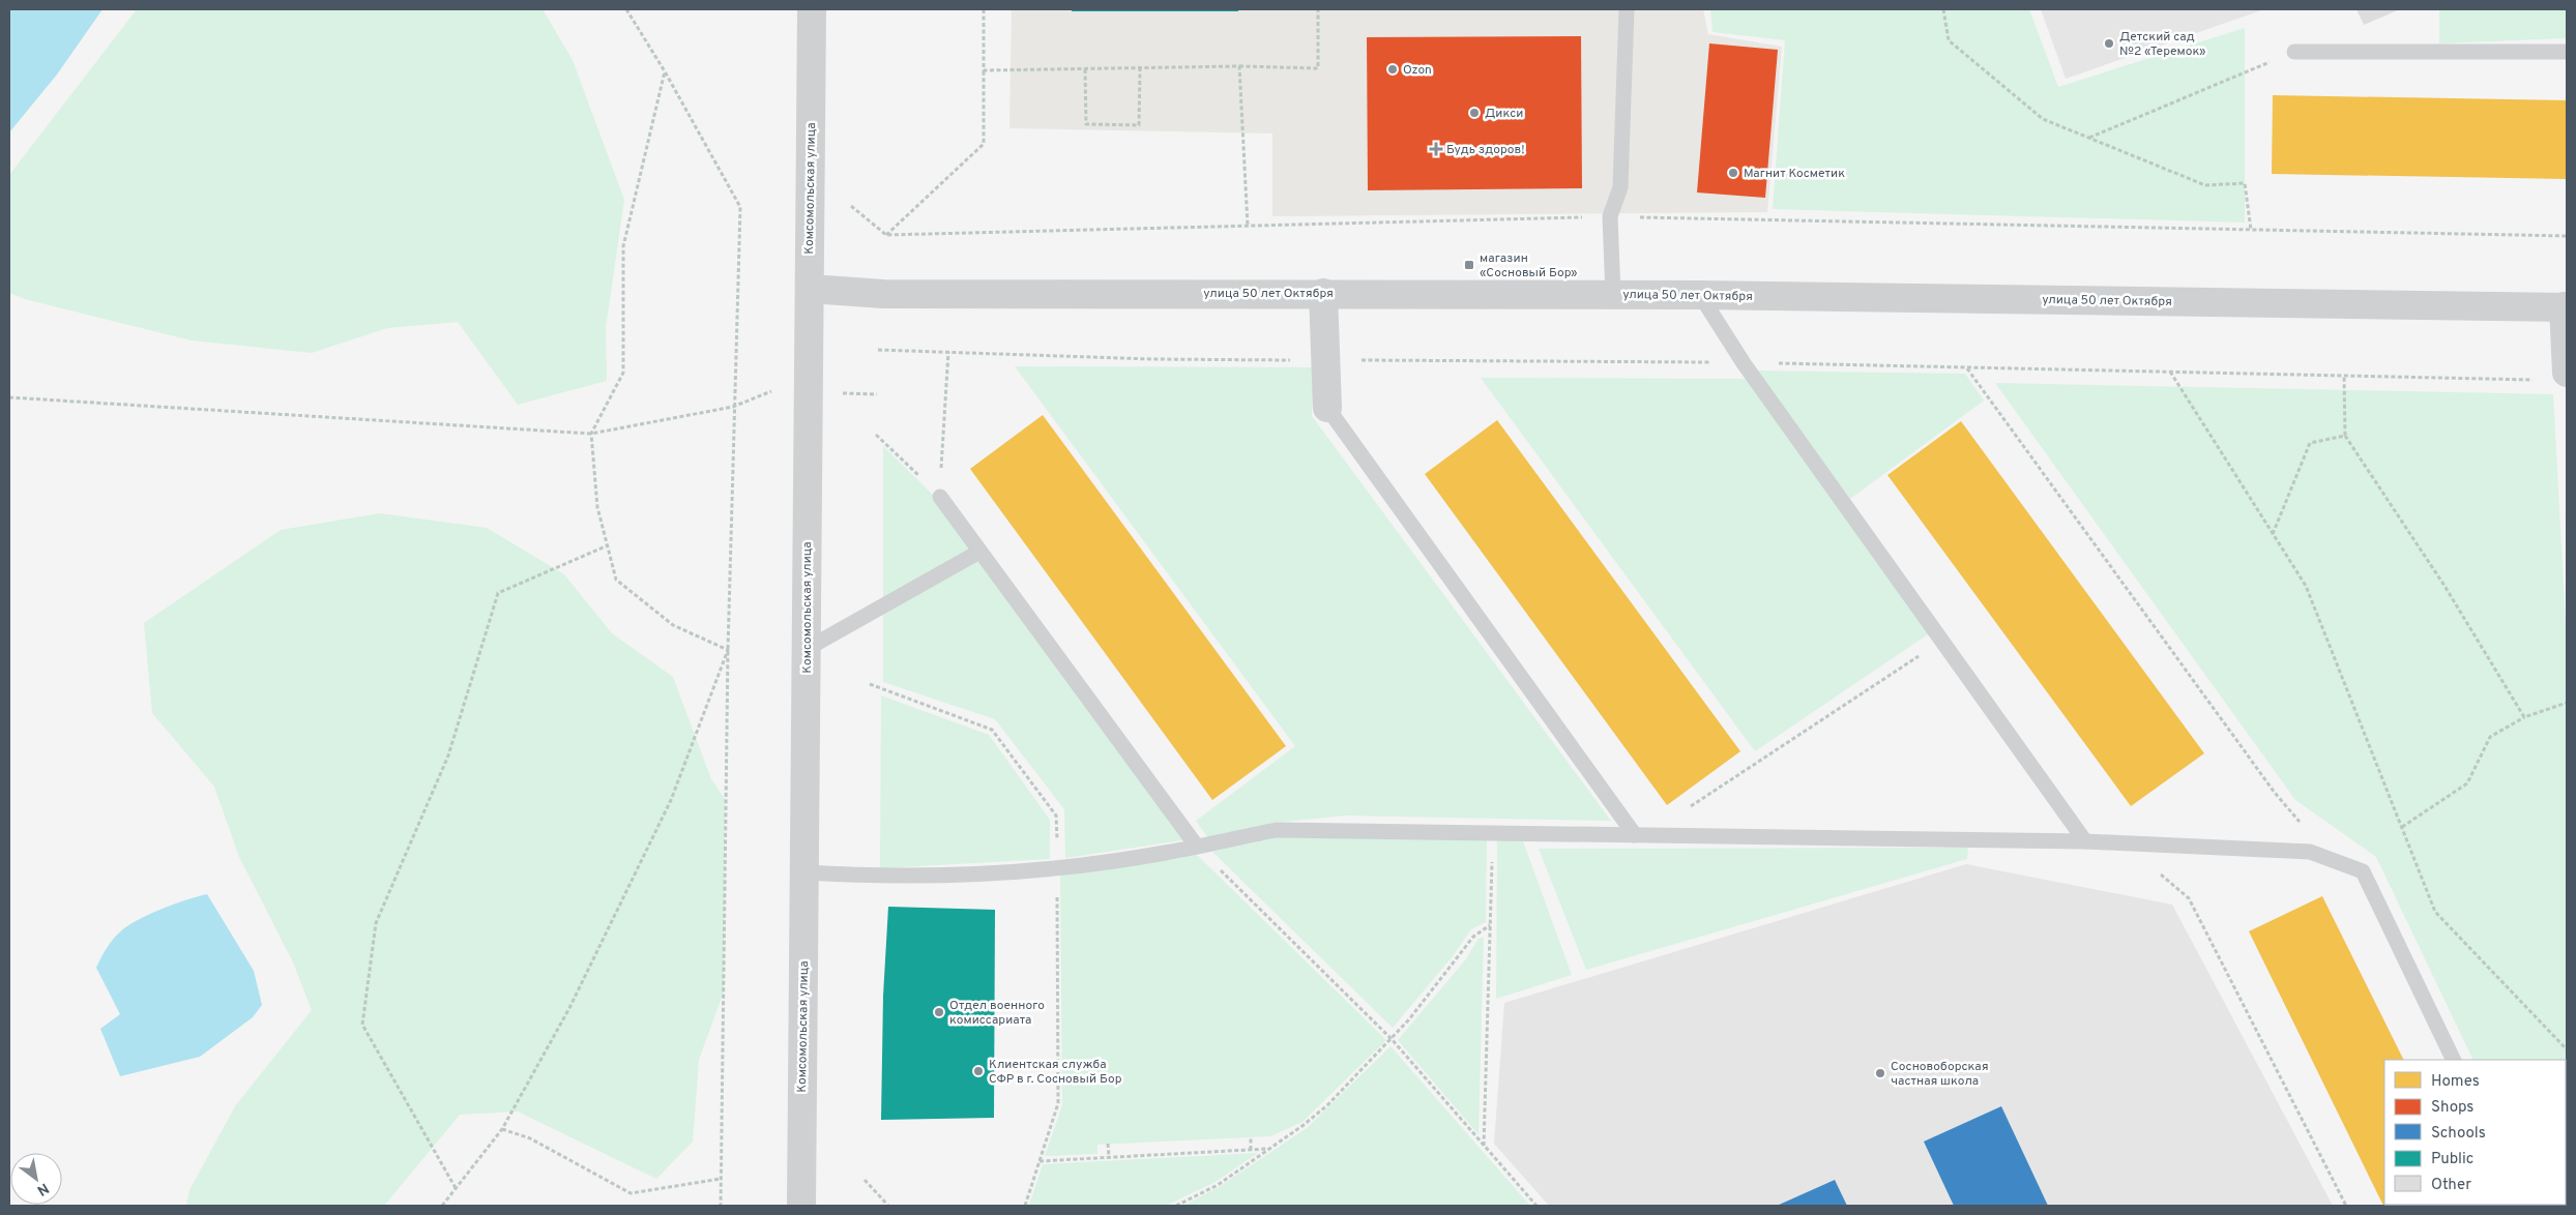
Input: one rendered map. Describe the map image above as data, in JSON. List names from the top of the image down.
{
  "streets": {
    "street": ["Комсомольская улица", "улица 50 лет Октября"]
  },
  "crossings": [
    ["Комсомольская улица", "улица 50 лет Октября"]
  ],
  "places": {
    "other": [
      "Детский сад №2 «Теремок»",
      "Ozon",
      "Дикси",
      "Магнит Косметик",
      "Отдел военного комиссариата",
      "Клиентская служба СФР в г. Сосновый Бор",
      "Сосновоборская частная школа"
    ],
    "health": ["Будь здоров!"],
    "transit": ["магазин «Сосновый Бор»"]
  },
  "legend": [
    "Homes",
    "Shops",
    "Schools",
    "Public",
    "Other"
  ],
  "north": "bottom right"
}
